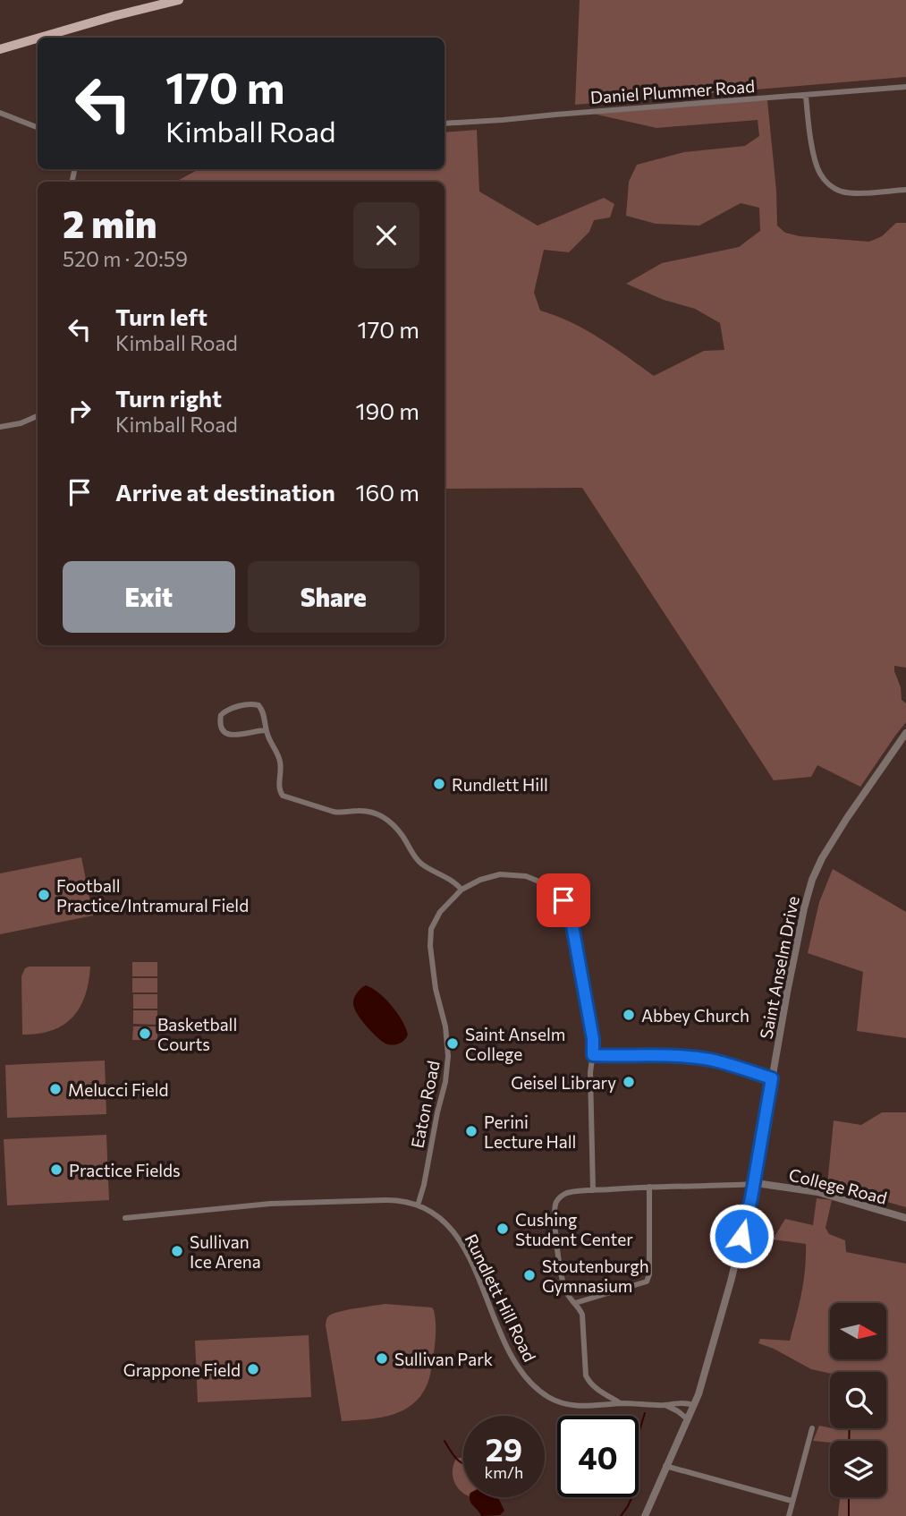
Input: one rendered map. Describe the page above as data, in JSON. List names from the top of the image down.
{
  "streets": {
    "street": [
      "Daniel Plummer Road",
      "Saint Anselm Drive",
      "Eaton Road",
      "College Road",
      "Rundlett Hill Road"
    ]
  },
  "crossings": [
    ["Saint Anselm Drive", "College Road"],
    ["Saint Anselm Drive", "Rundlett Hill Road"],
    ["Eaton Road", "Rundlett Hill Road"],
    ["College Road", "Rundlett Hill Road"]
  ],
  "places": [
    "Rundlett Hill",
    "Football Practice/Intramural Field",
    "Abbey Church",
    "Basketball Courts",
    "Saint Anselm College",
    "Geisel Library",
    "Melucci Field",
    "Perini Lecture Hall",
    "Practice Fields",
    "Cushing Student Center",
    "Sullivan Ice Arena",
    "Stoutenburgh Gymnasium",
    "Sullivan Park",
    "Grappone Field"
  ],
  "north": "right",
  "page": {
    "turn": ["170 m", "Kimball Road"],
    "heading": ["2 min", "520 m · 20:59"],
    "list": [
      {
        "name": "Turn left",
        "note": "Kimball Road",
        "value": "170 m"
      },
      {
        "name": "Turn right",
        "note": "Kimball Road",
        "value": "190 m"
      },
      {
        "name": "Arrive at destination",
        "value": "160 m"
      }
    ],
    "buttons": ["Exit", "Share"],
    "speed": "29 km/h",
    "limit": "40"
  }
}
